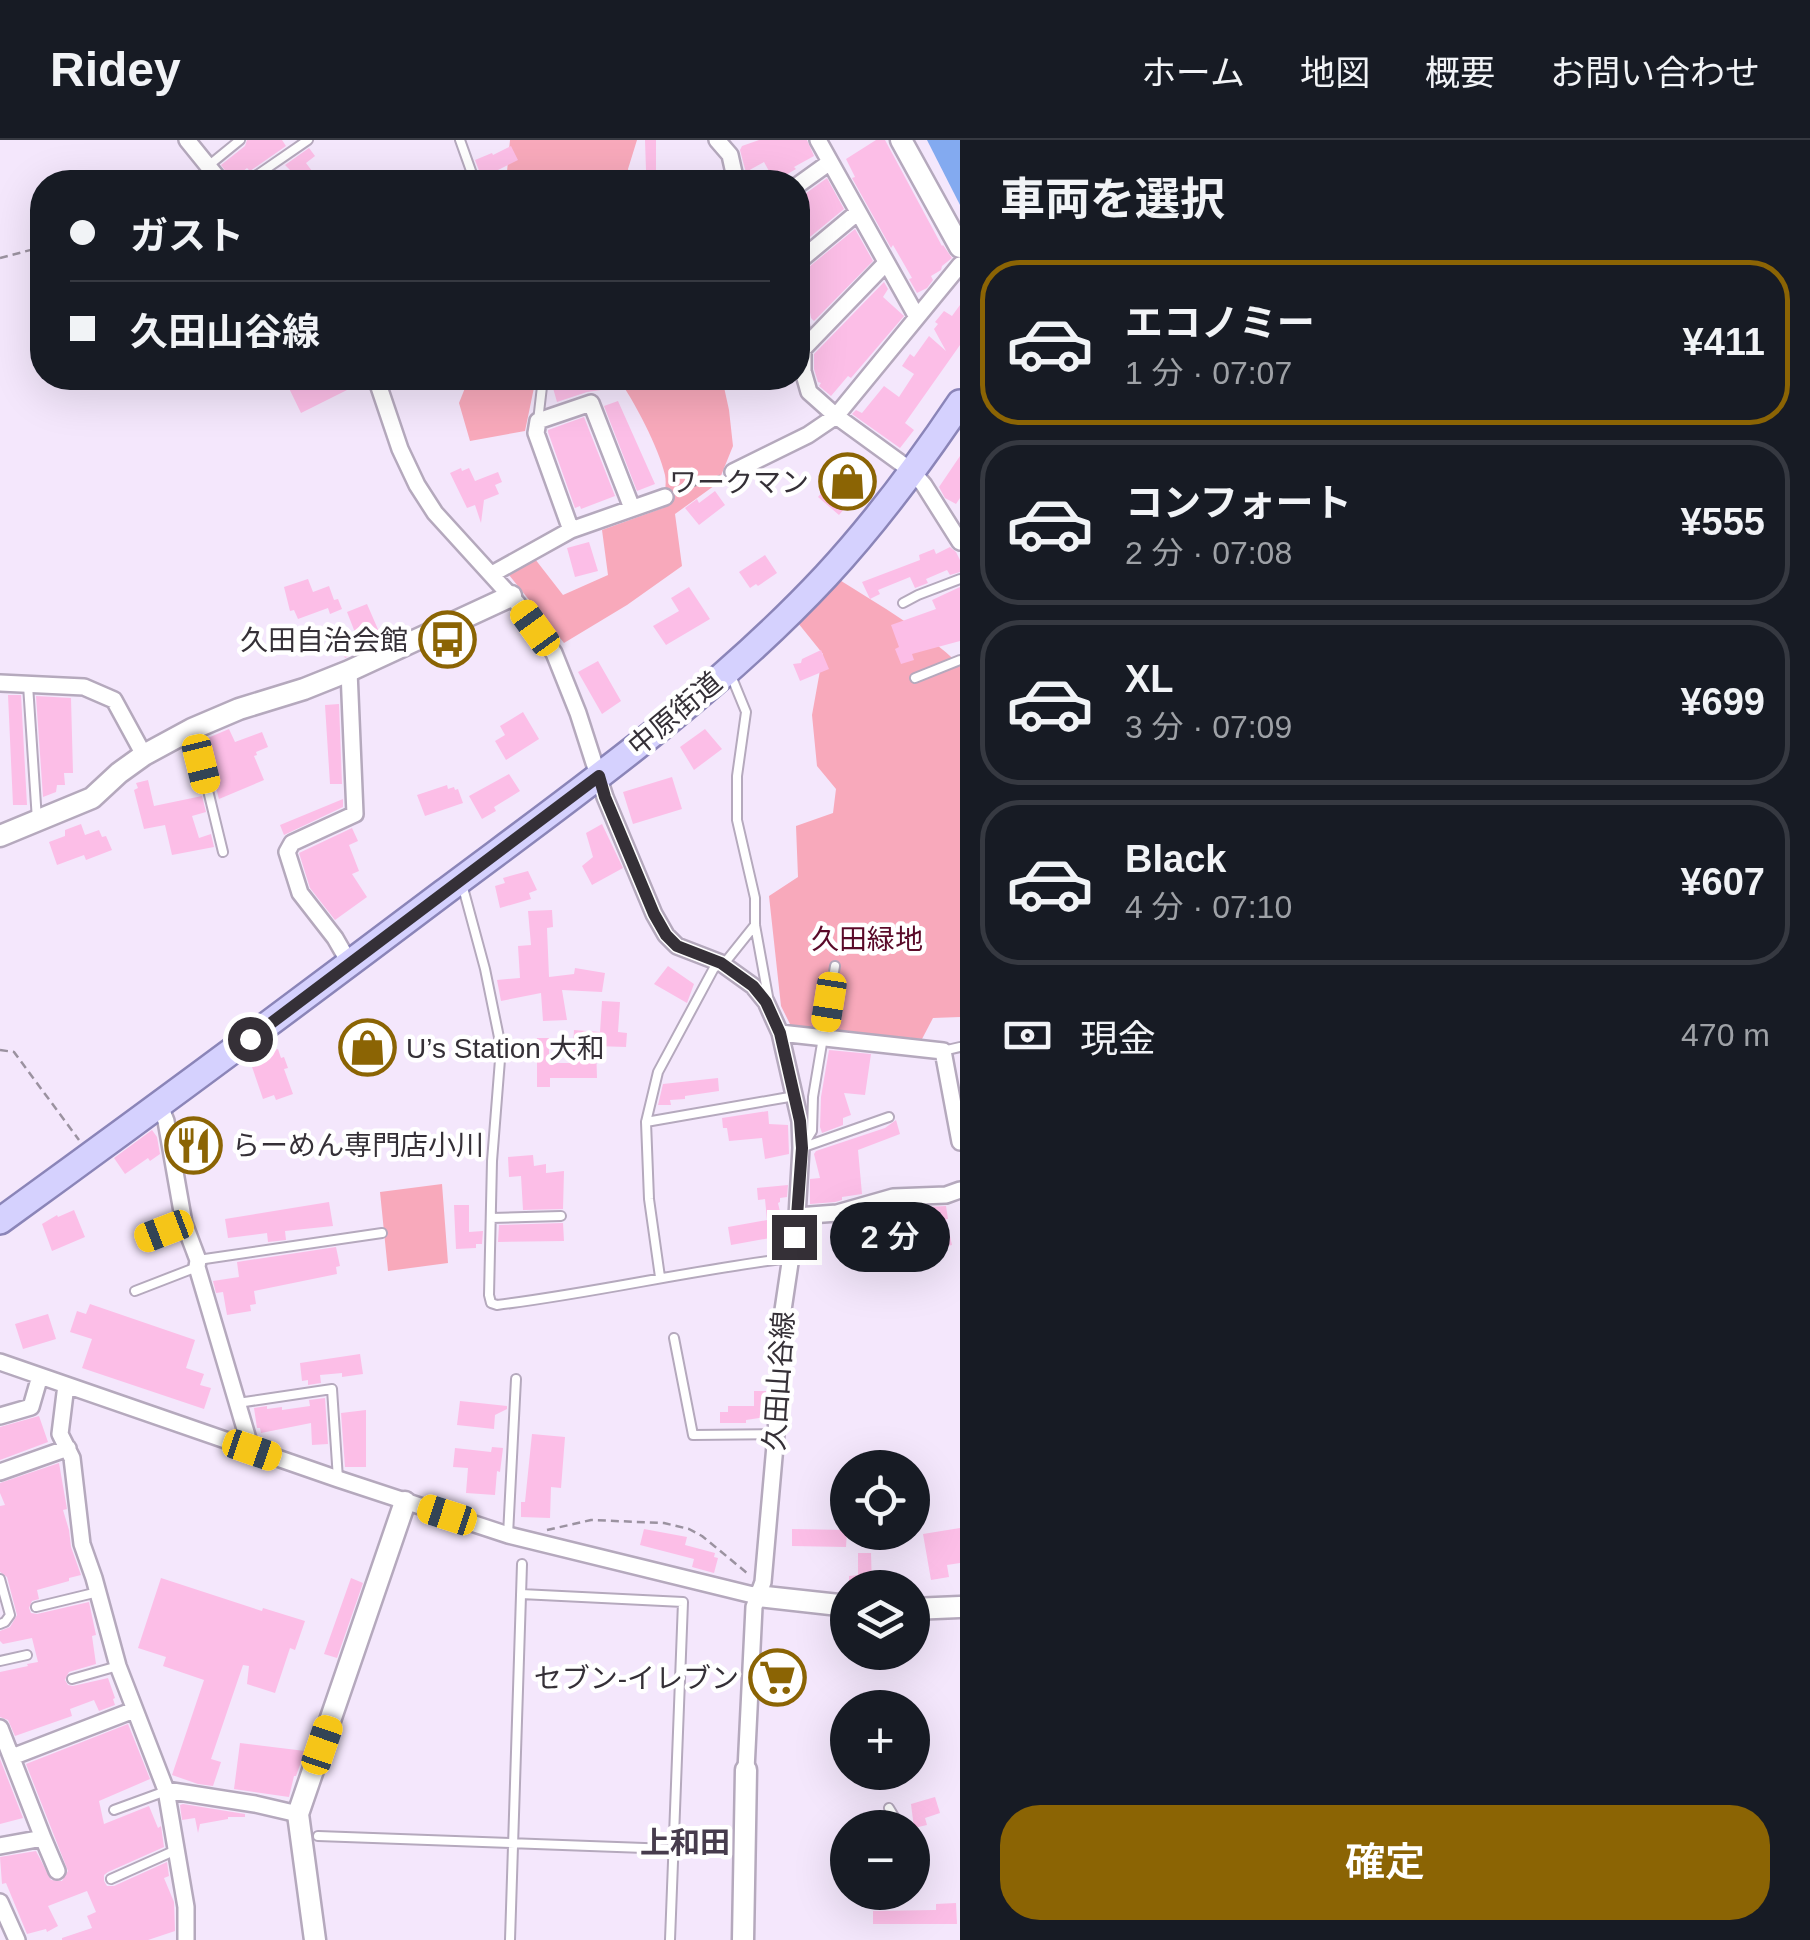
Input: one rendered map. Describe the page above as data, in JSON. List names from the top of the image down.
{
  "streets": {
    "main road": ["中原街道"],
    "street": ["久田山谷線"]
  },
  "crossings": [
    ["中原街道", "久田山谷線"]
  ],
  "districts": ["上和田"],
  "parks": ["久田緑地"],
  "places": {
    "shop": ["ワークマン", "U’s Station 大和"],
    "bus stop": ["久田自治会館"],
    "restaurant": ["らーめん専門店小川"],
    "supermarket": ["セブン-イレブン"]
  },
  "page": {
    "header": "Ridey",
    "nav": [
      "ホーム",
      "地図",
      "概要",
      "お問い合わせ"
    ],
    "heading": "車両を選択",
    "banner": ["ガスト", "久田山谷線"],
    "list": [
      {
        "name": "エコノミー",
        "note": "1 分 · 07:07",
        "value": "¥411"
      },
      {
        "name": "コンフォート",
        "note": "2 分 · 07:08",
        "value": "¥555"
      },
      {
        "name": "XL",
        "note": "3 分 · 07:09",
        "value": "¥699"
      },
      {
        "name": "Black",
        "note": "4 分 · 07:10",
        "value": "¥607"
      }
    ],
    "pay": ["現金", "470 m"],
    "bubble": "2 分",
    "map_buttons": ["+", "−"],
    "buttons": "確定"
  }
}
